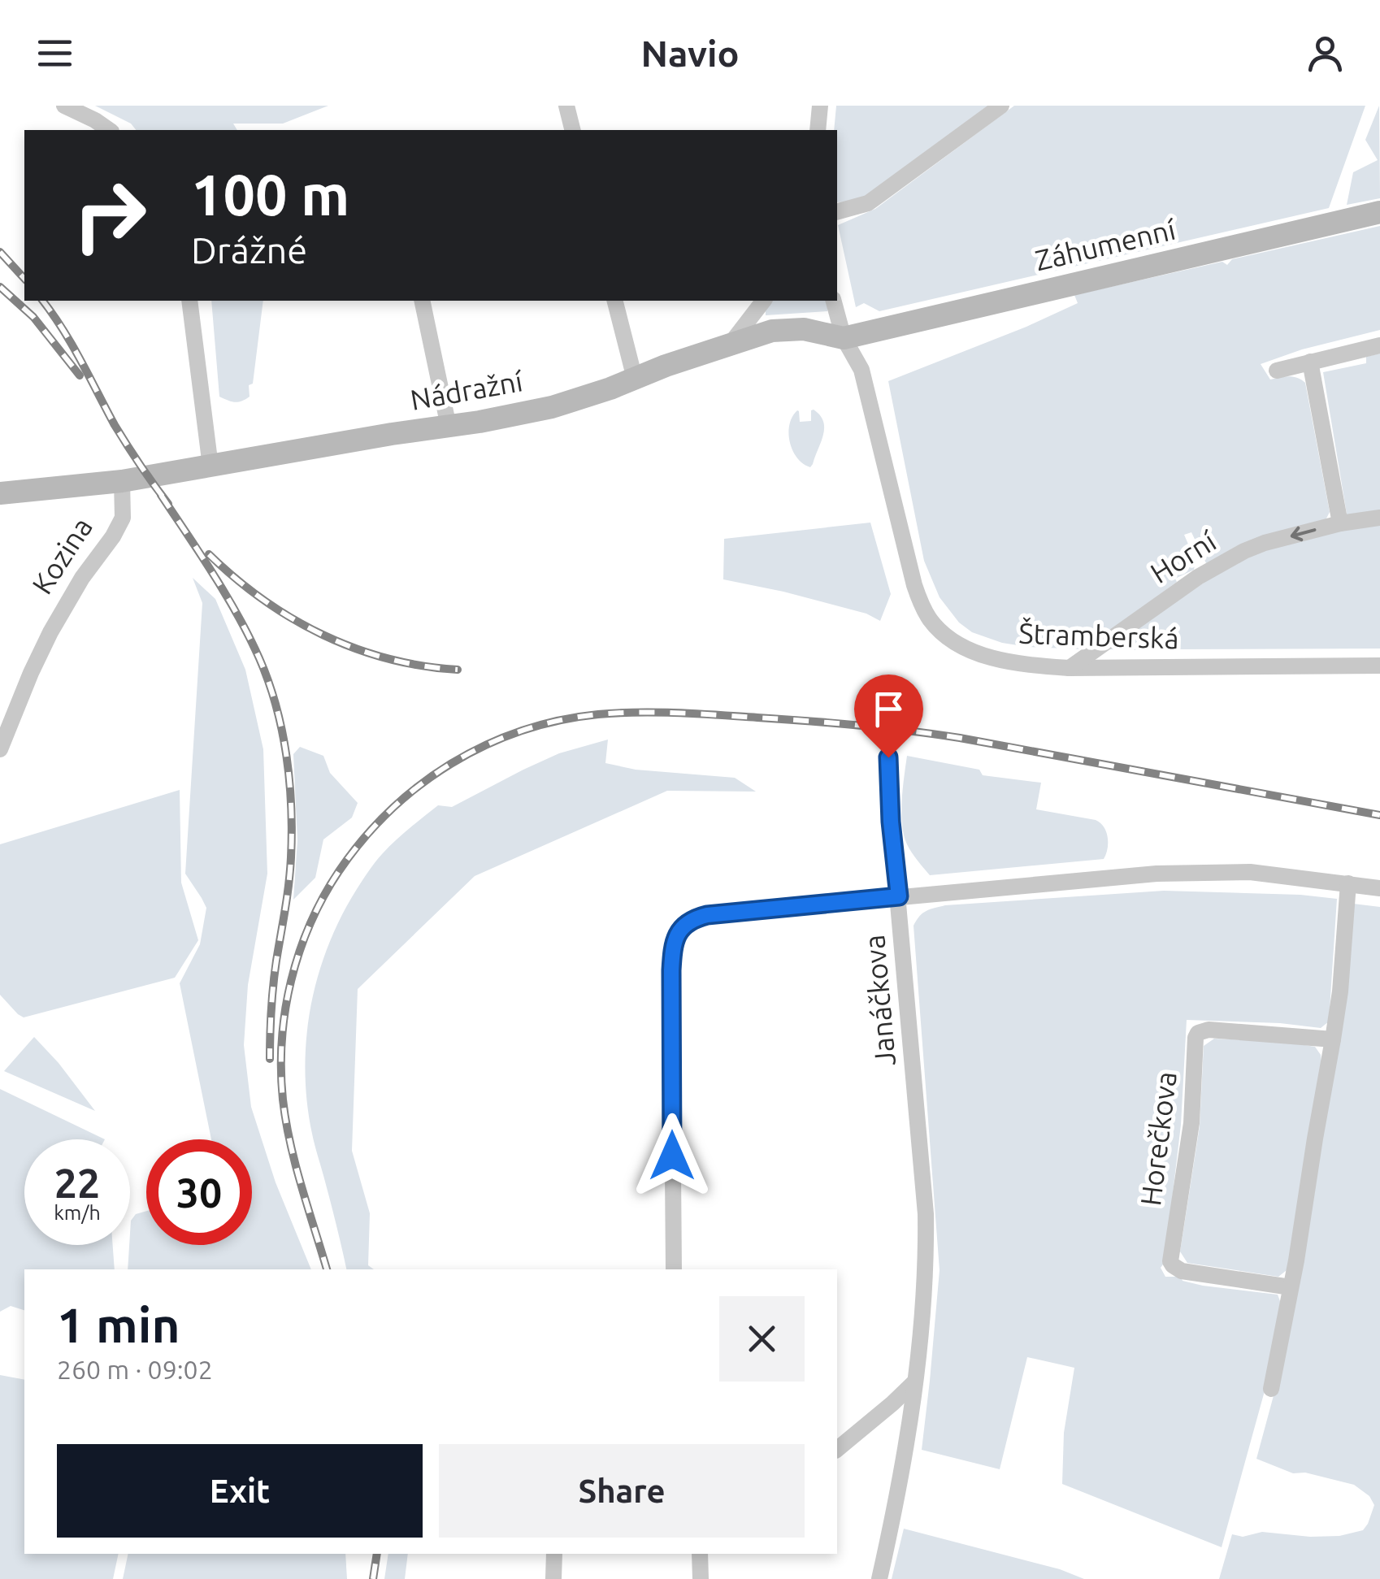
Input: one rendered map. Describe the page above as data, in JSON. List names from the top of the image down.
{
  "streets": {
    "main road": ["Záhumenní", "Nádražní", "Kozina"],
    "street": [
      "Horní",
      "Štramberská",
      "Janáčkova",
      "Horečkova"
    ]
  },
  "crossings": [
    ["Záhumenní", "Nádražní"],
    ["Záhumenní", "Štramberská"],
    ["Nádražní", "Kozina"],
    ["Nádražní", "Štramberská"],
    ["Horní", "Štramberská"]
  ],
  "one_way": ["Horní"],
  "page": {
    "header": "Navio",
    "turn": ["100 m", "Drážné"],
    "speed": "22 km/h",
    "limit": "30",
    "heading": ["1 min", "260 m · 09:02"],
    "buttons": ["Exit", "Share"]
  }
}
